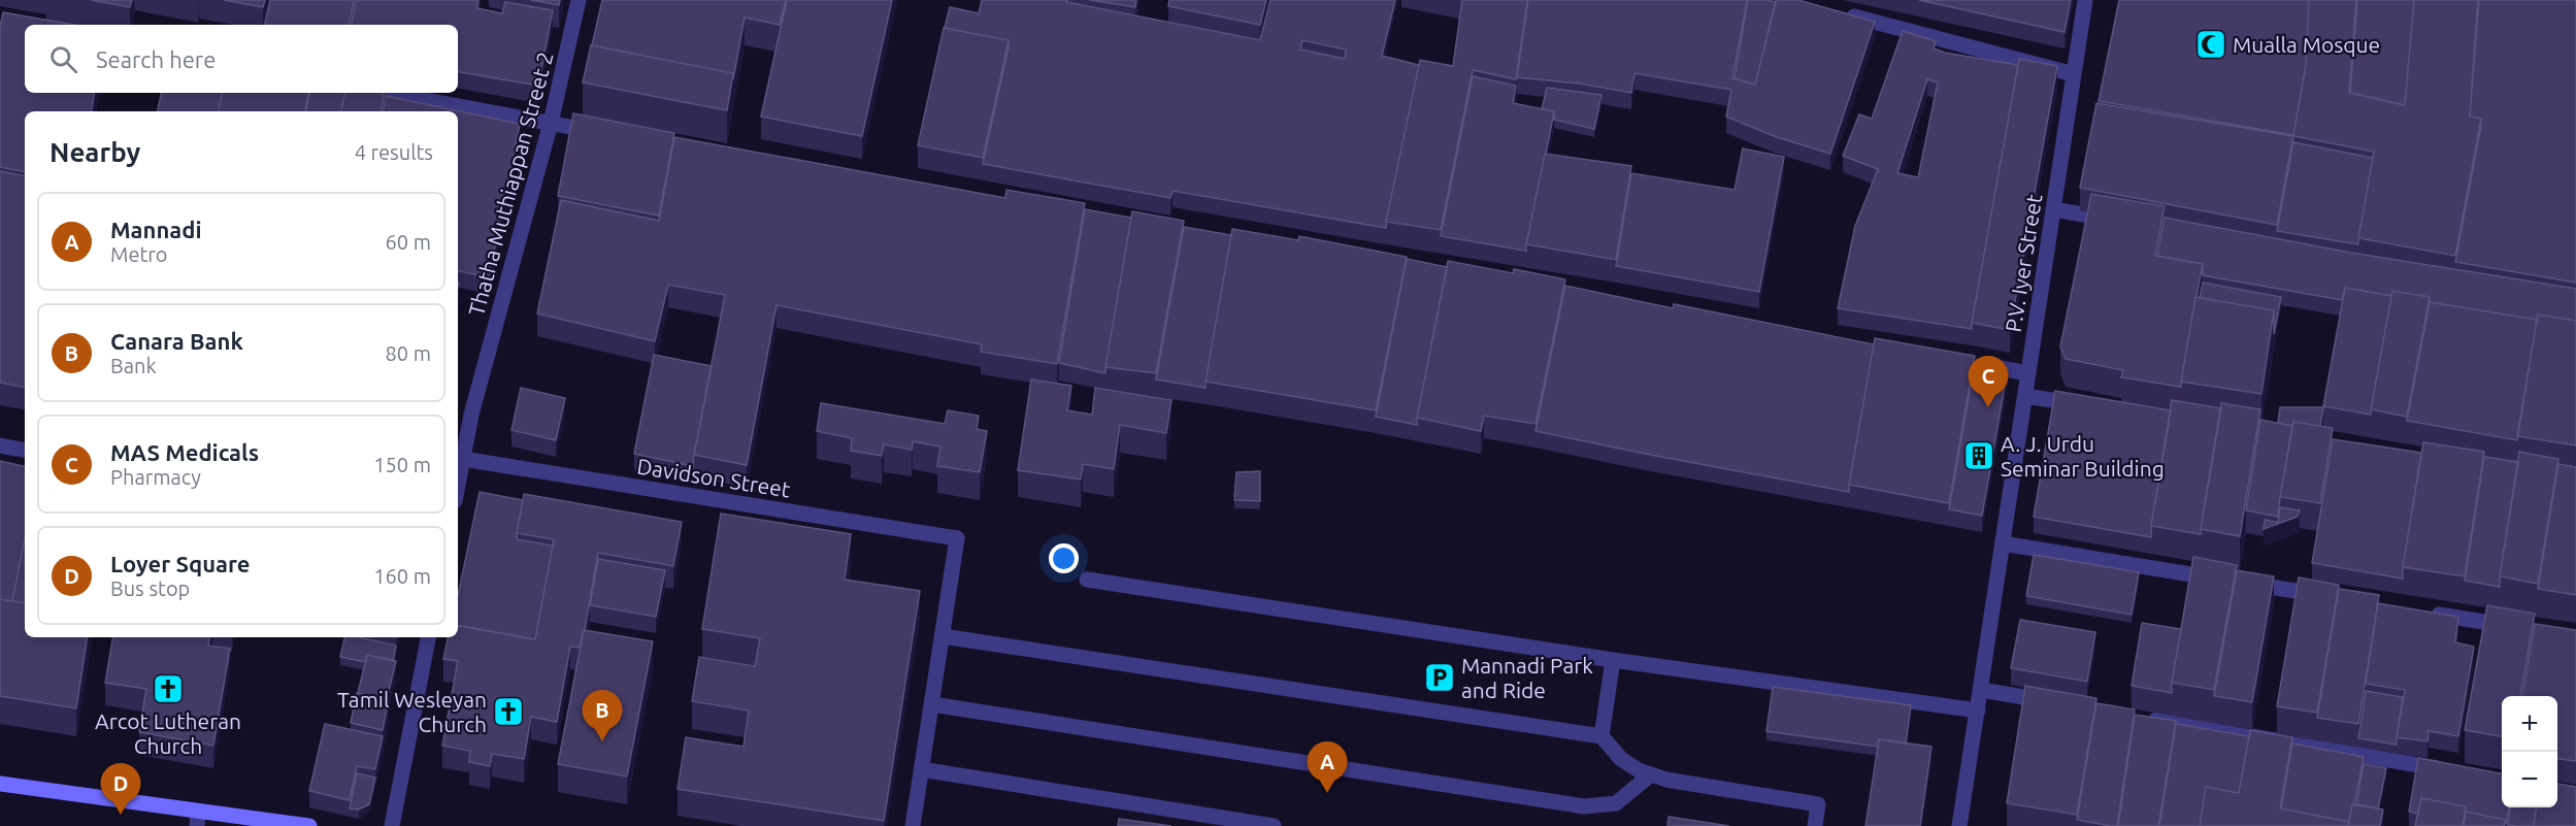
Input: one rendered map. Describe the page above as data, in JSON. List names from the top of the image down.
{
  "streets": {
    "street": ["Thatha Muthiappan Street 2", "P.V. Iyer Street", "Davidson Street"]
  },
  "crossings": [
    ["Thatha Muthiappan Street 2", "Davidson Street"]
  ],
  "places": {
    "mosque": ["Mualla Mosque"],
    "building": ["A. J. Urdu Seminar Building"],
    "parking": ["Mannadi Park and Ride"],
    "church": ["Arcot Lutheran Church", "Tamil Wesleyan Church"]
  },
  "page": {
    "search": "Search here",
    "heading": ["Nearby", "4 results"],
    "list": [
      {
        "mark": "A",
        "name": "Mannadi",
        "note": "Metro",
        "value": "60 m"
      },
      {
        "mark": "B",
        "name": "Canara Bank",
        "note": "Bank",
        "value": "80 m"
      },
      {
        "mark": "C",
        "name": "MAS Medicals",
        "note": "Pharmacy",
        "value": "150 m"
      },
      {
        "mark": "D",
        "name": "Loyer Square",
        "note": "Bus stop",
        "value": "160 m"
      }
    ],
    "pins": [
      "C",
      "B",
      "A",
      "D"
    ],
    "map_buttons": ["+", "−"]
  }
}
